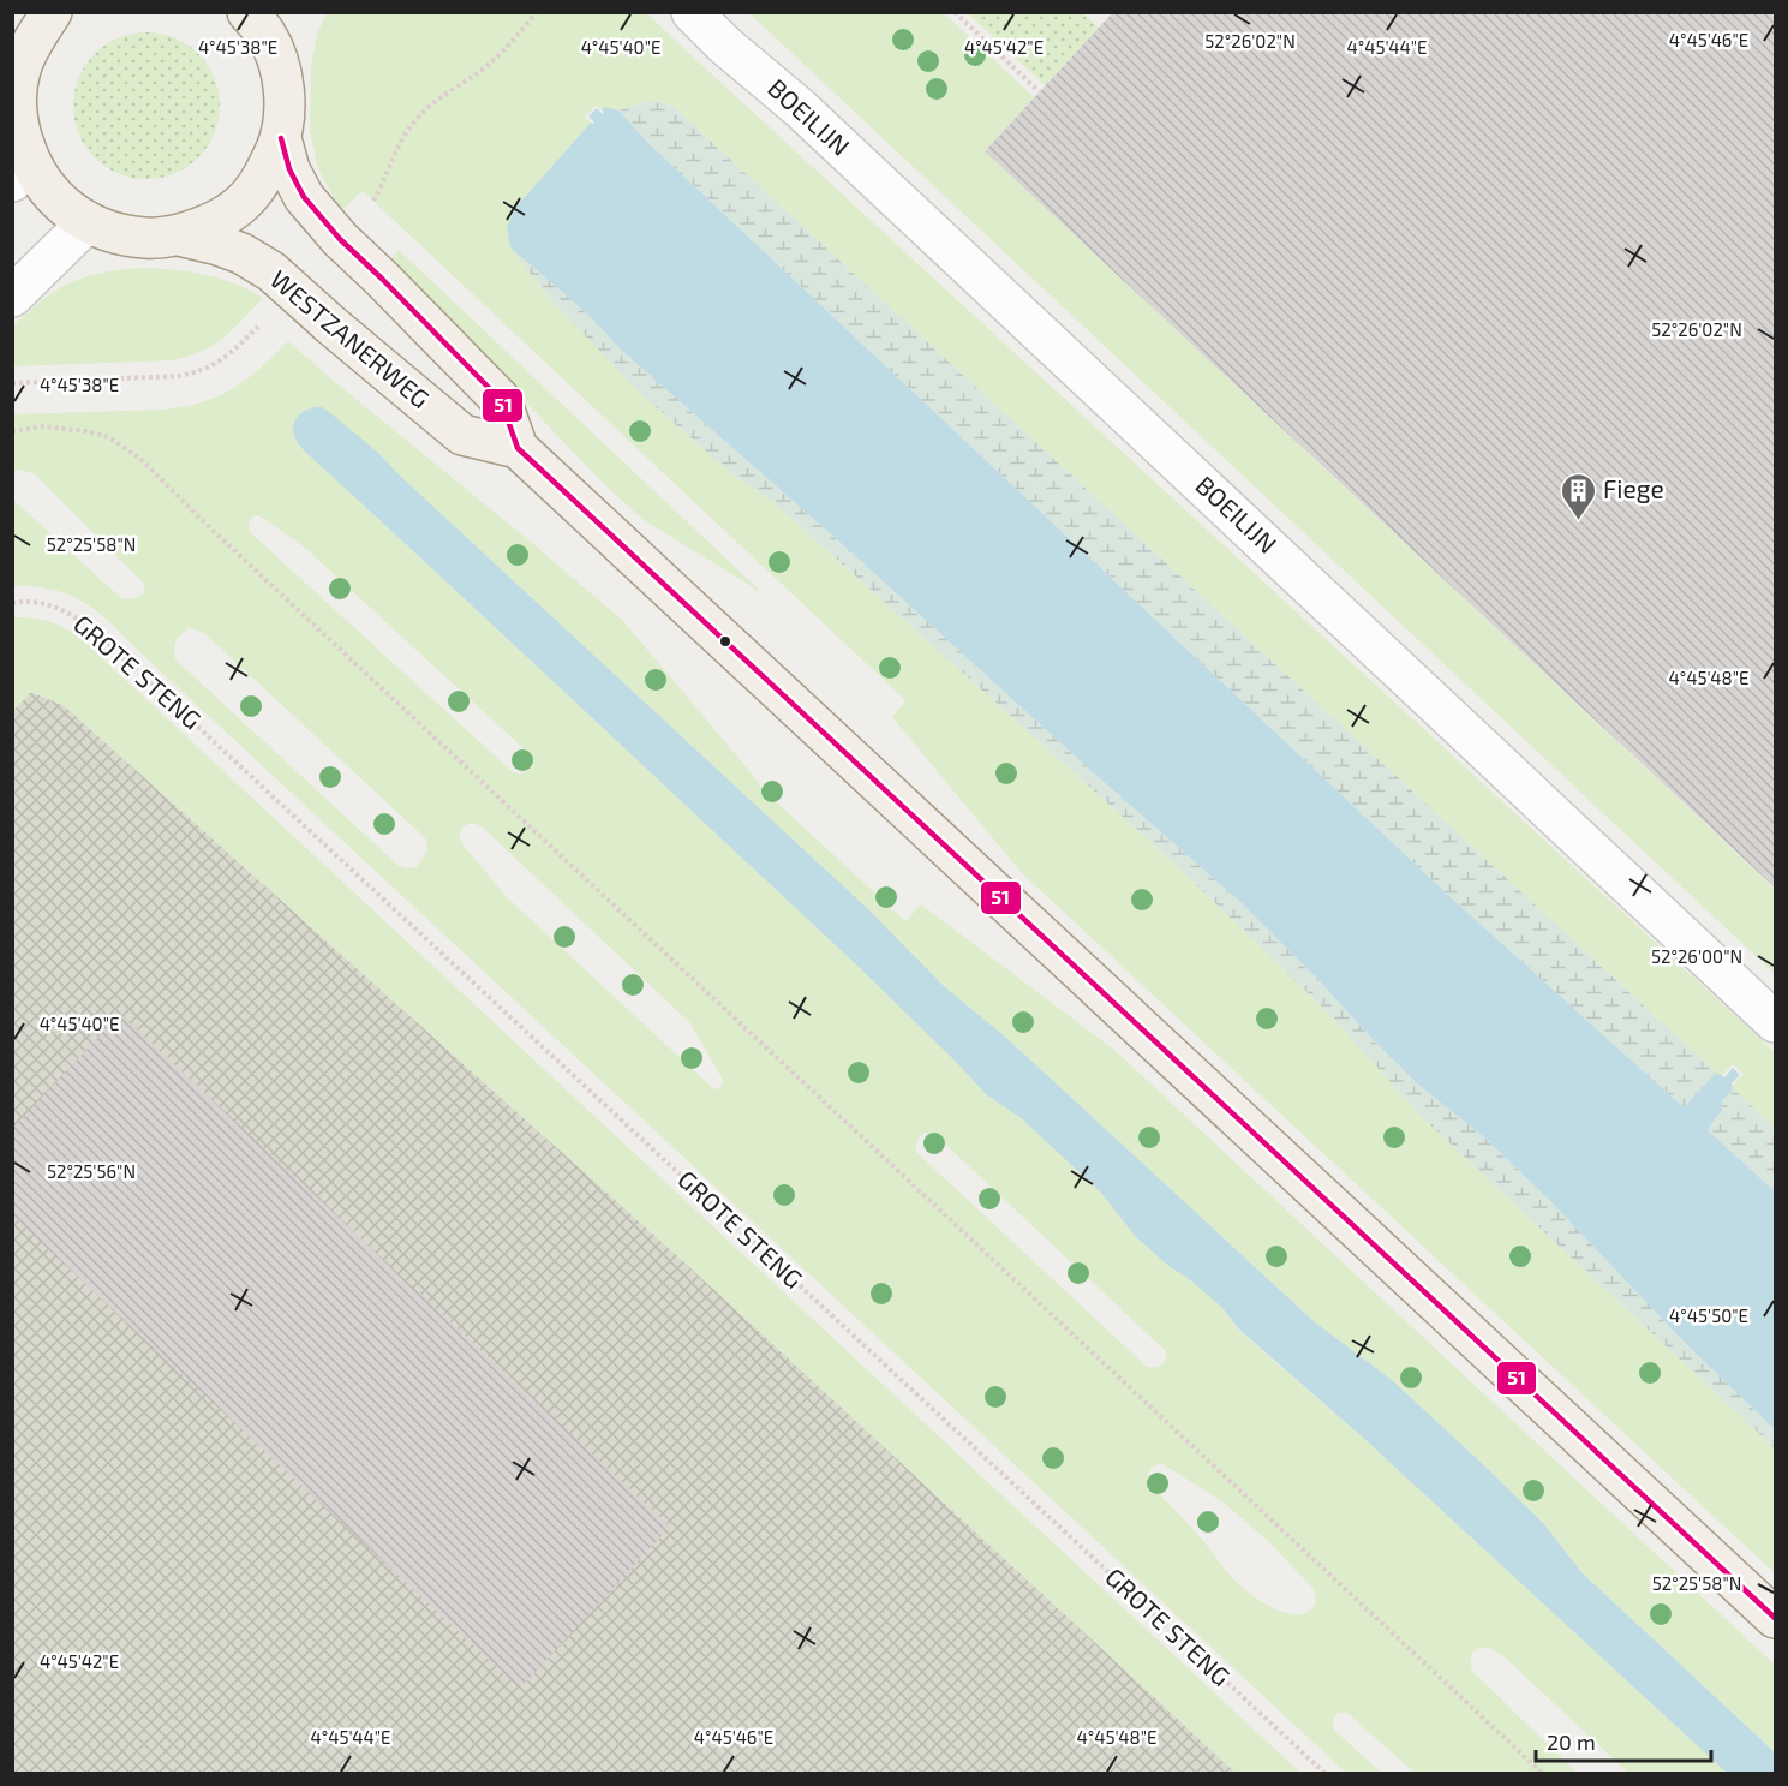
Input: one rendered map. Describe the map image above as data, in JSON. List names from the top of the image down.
{
  "streets": {
    "main road": ["WESTZANERWEG"],
    "street": ["BOEILIJN"],
    "path": ["GROTE STENG"]
  },
  "places": {
    "building": ["Fiege"]
  },
  "lines": ["transit line 51"],
  "scale_bar": "20 m",
  "coordinates": [
    "4°45'46\"E",
    "52°26'02\"N",
    "4°45'38\"E",
    "4°45'40\"E",
    "4°45'42\"E",
    "4°45'44\"E",
    "52°25'58\"N",
    "4°45'48\"E",
    "52°26'00\"N",
    "52°25'56\"N",
    "4°45'50\"E"
  ]
}
